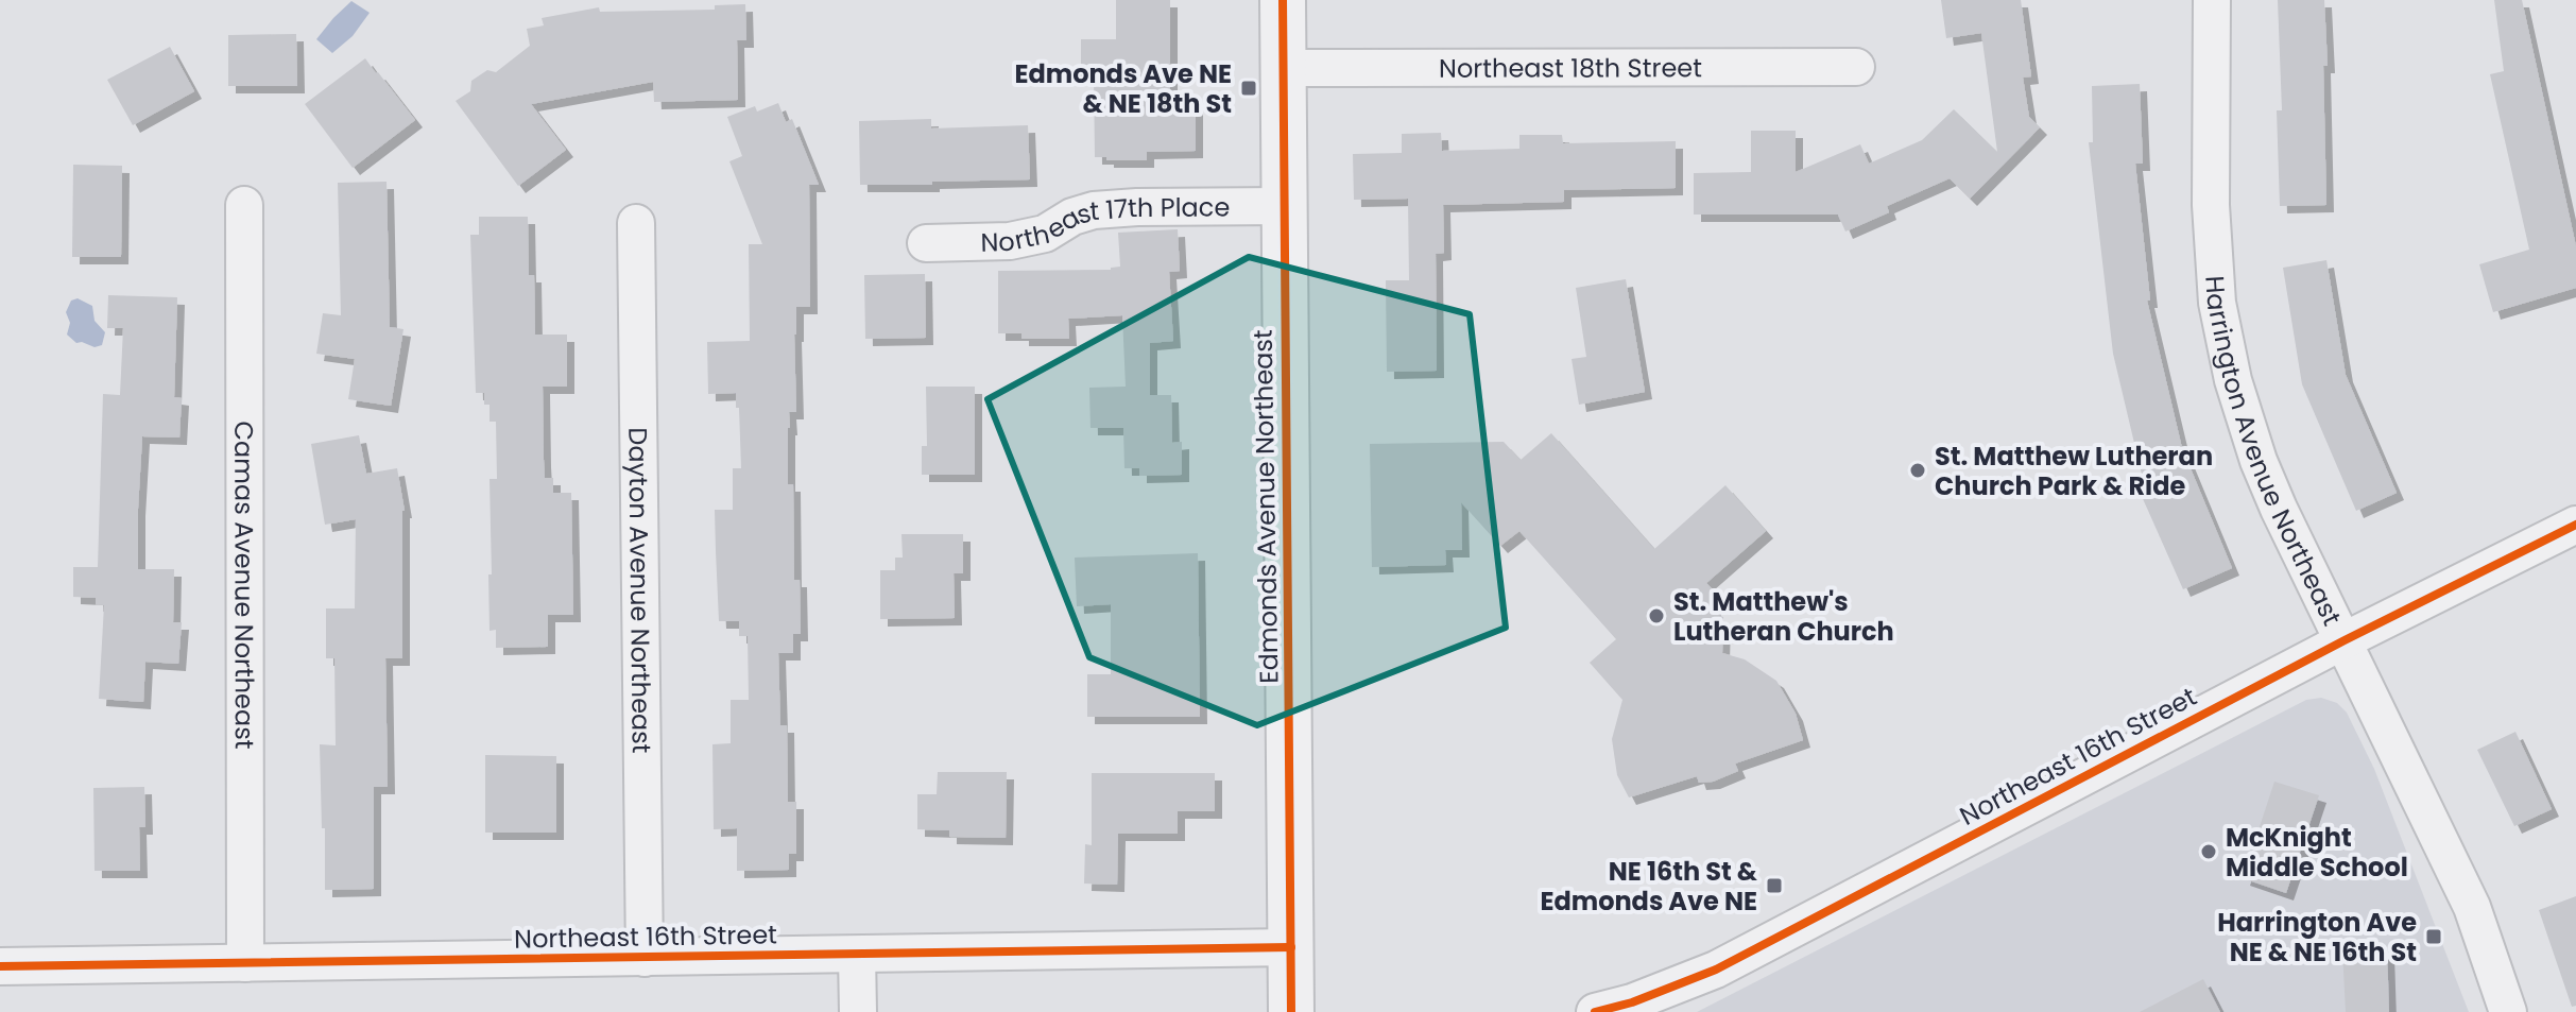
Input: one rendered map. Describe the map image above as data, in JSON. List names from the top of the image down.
{
  "streets": {
    "street": [
      "Northeast 18th Street",
      "Northeast 17th Place",
      "Harrington Avenue Northeast",
      "Edmonds Avenue Northeast",
      "Camas Avenue Northeast",
      "Dayton Avenue Northeast",
      "Northeast 16th Street"
    ]
  },
  "crossings": [
    ["Northeast 18th Street", "Edmonds Avenue Northeast"],
    ["Northeast 17th Place", "Edmonds Avenue Northeast"],
    ["Harrington Avenue Northeast", "Northeast 16th Street"],
    ["Edmonds Avenue Northeast", "Northeast 16th Street"],
    ["Camas Avenue Northeast", "Northeast 16th Street"],
    ["Dayton Avenue Northeast", "Northeast 16th Street"]
  ],
  "places": {
    "transit": ["Edmonds Ave NE & NE 18th St", "NE 16th St & Edmonds Ave NE", "Harrington Ave NE & NE 16th St"],
    "other": ["St. Matthew Lutheran Church Park & Ride", "St. Matthew's Lutheran Church", "McKnight Middle School"]
  }
}
